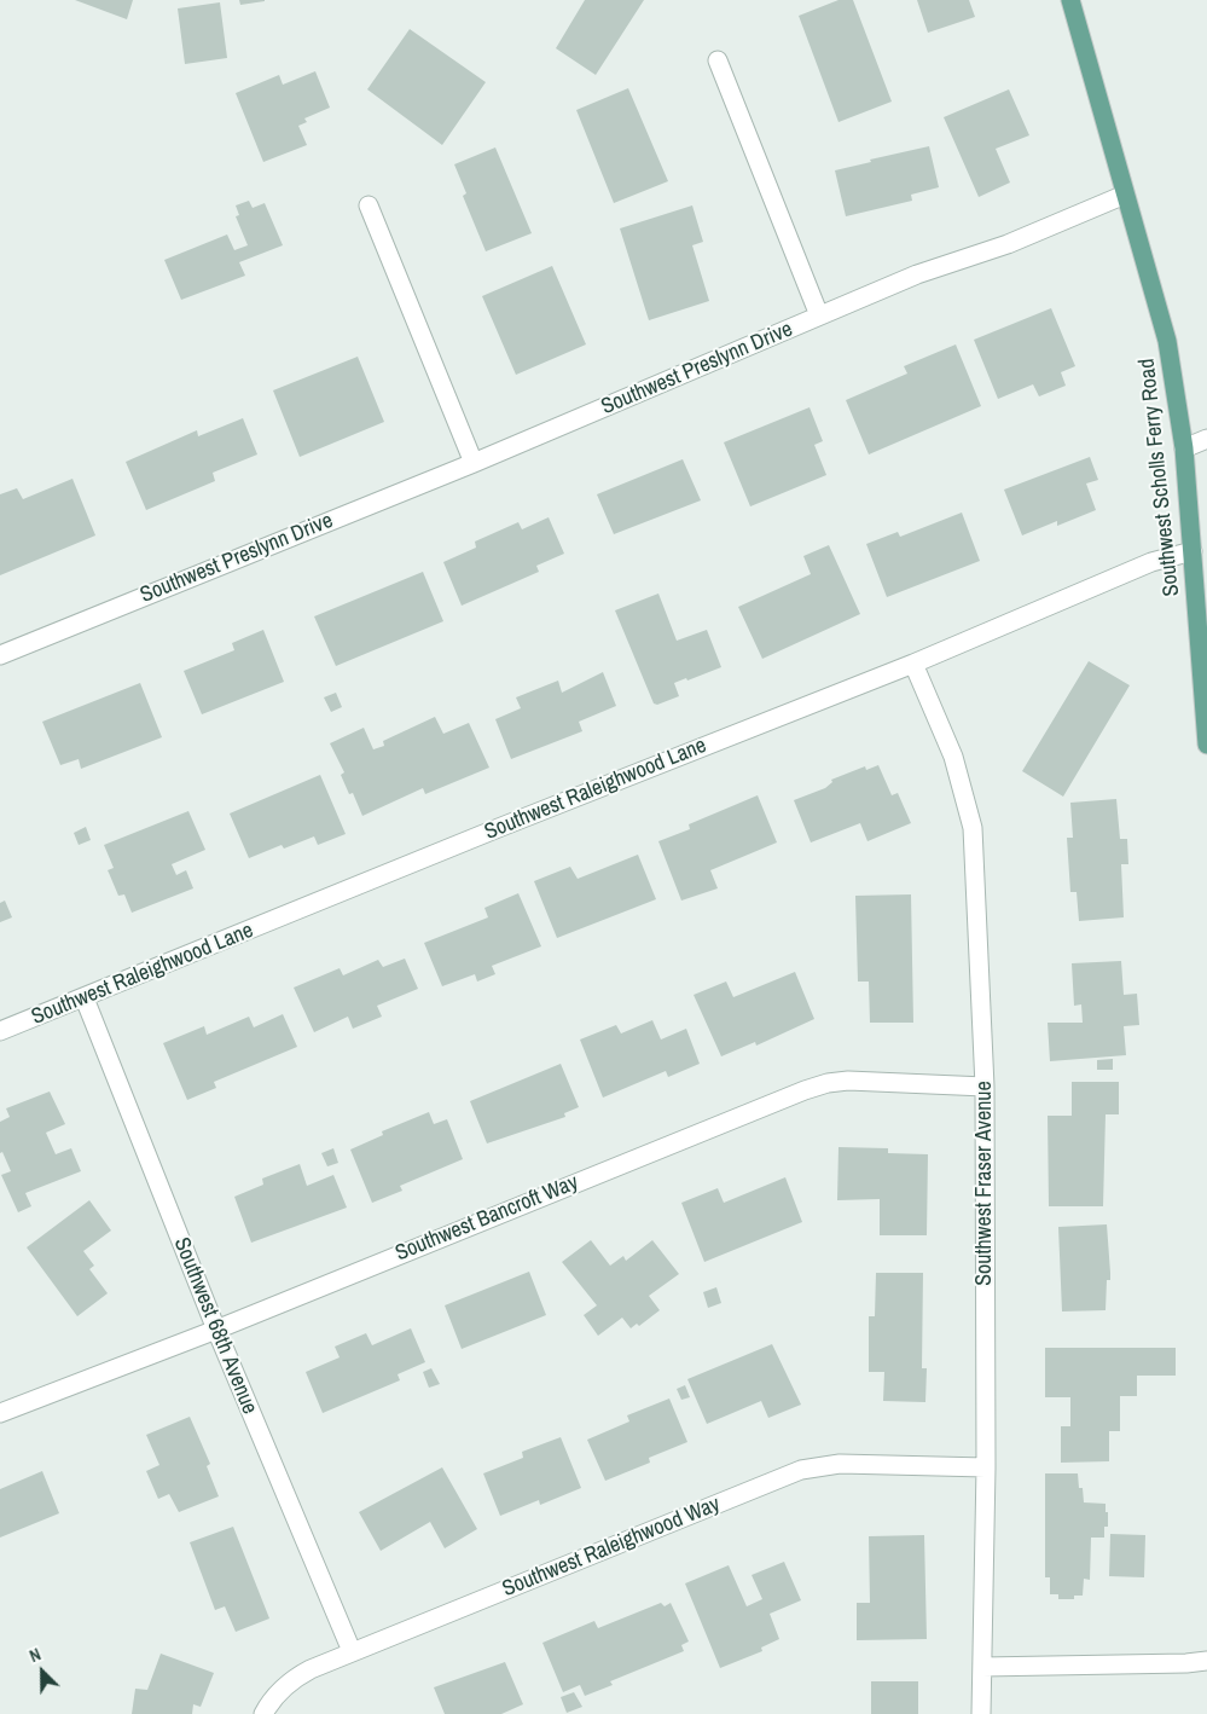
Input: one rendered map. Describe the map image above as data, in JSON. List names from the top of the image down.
{
  "streets": {
    "main road": ["Southwest Scholls Ferry Road"],
    "street": [
      "Southwest Preslynn Drive",
      "Southwest Raleighwood Lane",
      "Southwest Fraser Avenue",
      "Southwest Bancroft Way",
      "Southwest 68th Avenue",
      "Southwest Raleighwood Way"
    ]
  },
  "crossings": [
    ["Southwest Preslynn Drive", "Southwest Scholls Ferry Road"],
    ["Southwest Scholls Ferry Road", "Southwest Raleighwood Lane"],
    ["Southwest Raleighwood Lane", "Southwest Fraser Avenue"],
    ["Southwest Raleighwood Lane", "Southwest 68th Avenue"],
    ["Southwest Fraser Avenue", "Southwest Bancroft Way"],
    ["Southwest Fraser Avenue", "Southwest Raleighwood Way"],
    ["Southwest Bancroft Way", "Southwest 68th Avenue"],
    ["Southwest 68th Avenue", "Southwest Raleighwood Way"]
  ],
  "north": "top left"
}
